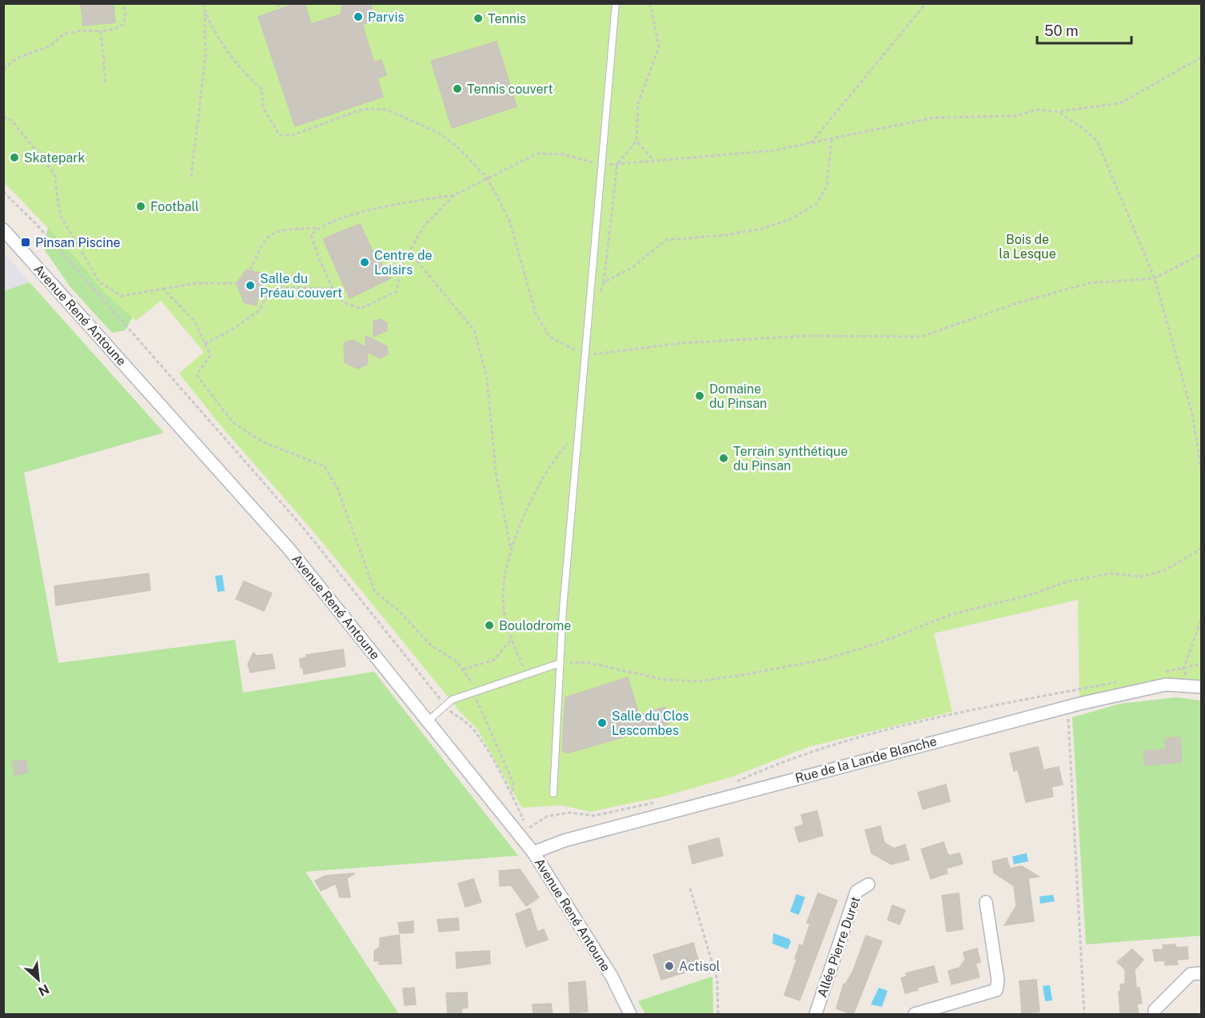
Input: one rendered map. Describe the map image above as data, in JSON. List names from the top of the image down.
{
  "streets": {
    "street": ["Avenue René Antoune", "Rue de la Lande Blanche", "Allée Pierre Duret"]
  },
  "crossings": [
    ["Avenue René Antoune", "Rue de la Lande Blanche"]
  ],
  "parks": ["Bois de la Lesque"],
  "places": {
    "other": [
      "Parvis",
      "Tennis",
      "Tennis couvert",
      "Skatepark",
      "Football",
      "Centre de Loisirs",
      "Salle du Préau couvert",
      "Domaine du Pinsan",
      "Terrain synthétique du Pinsan",
      "Boulodrome",
      "Salle du Clos Lescombes",
      "Actisol"
    ],
    "transit": ["Pinsan Piscine"]
  },
  "scale_bar": "50 m",
  "north": "bottom right"
}
